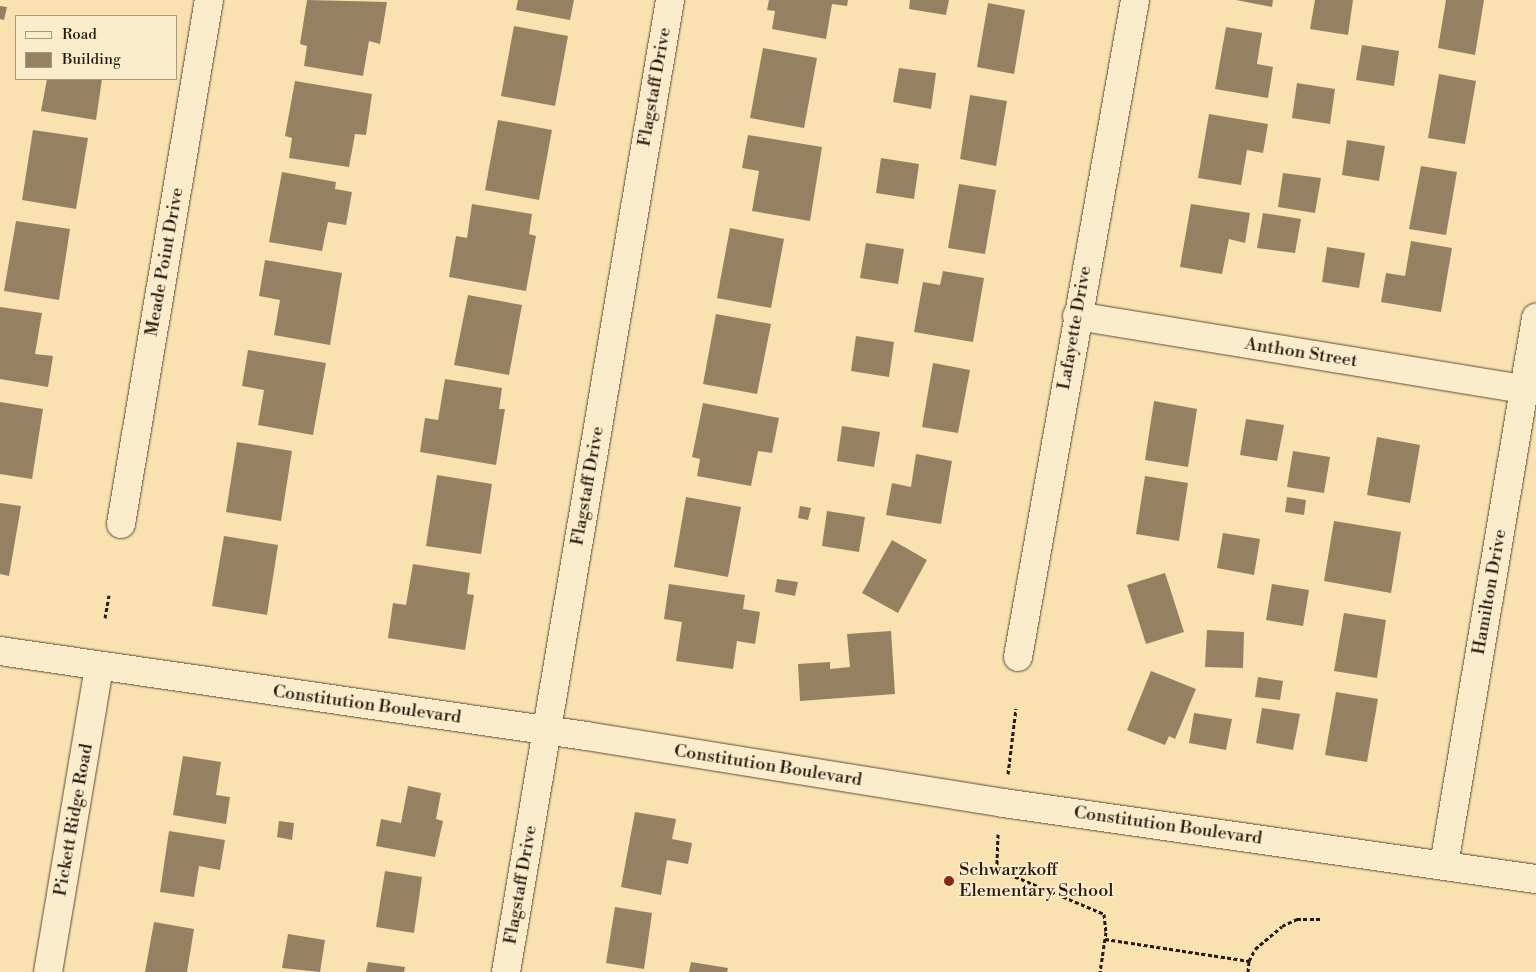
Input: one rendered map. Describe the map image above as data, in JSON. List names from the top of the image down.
{
  "streets": {
    "street": [
      "Flagstaff Drive",
      "Meade Point Drive",
      "Lafayette Drive",
      "Anthon Street",
      "Hamilton Drive",
      "Constitution Boulevard",
      "Pickett Ridge Road"
    ]
  },
  "crossings": [
    ["Flagstaff Drive", "Constitution Boulevard"],
    ["Lafayette Drive", "Anthon Street"],
    ["Anthon Street", "Hamilton Drive"],
    ["Hamilton Drive", "Constitution Boulevard"],
    ["Constitution Boulevard", "Pickett Ridge Road"]
  ],
  "places": ["Schwarzkoff Elementary School"],
  "legend": ["Road", "Building"]
}
